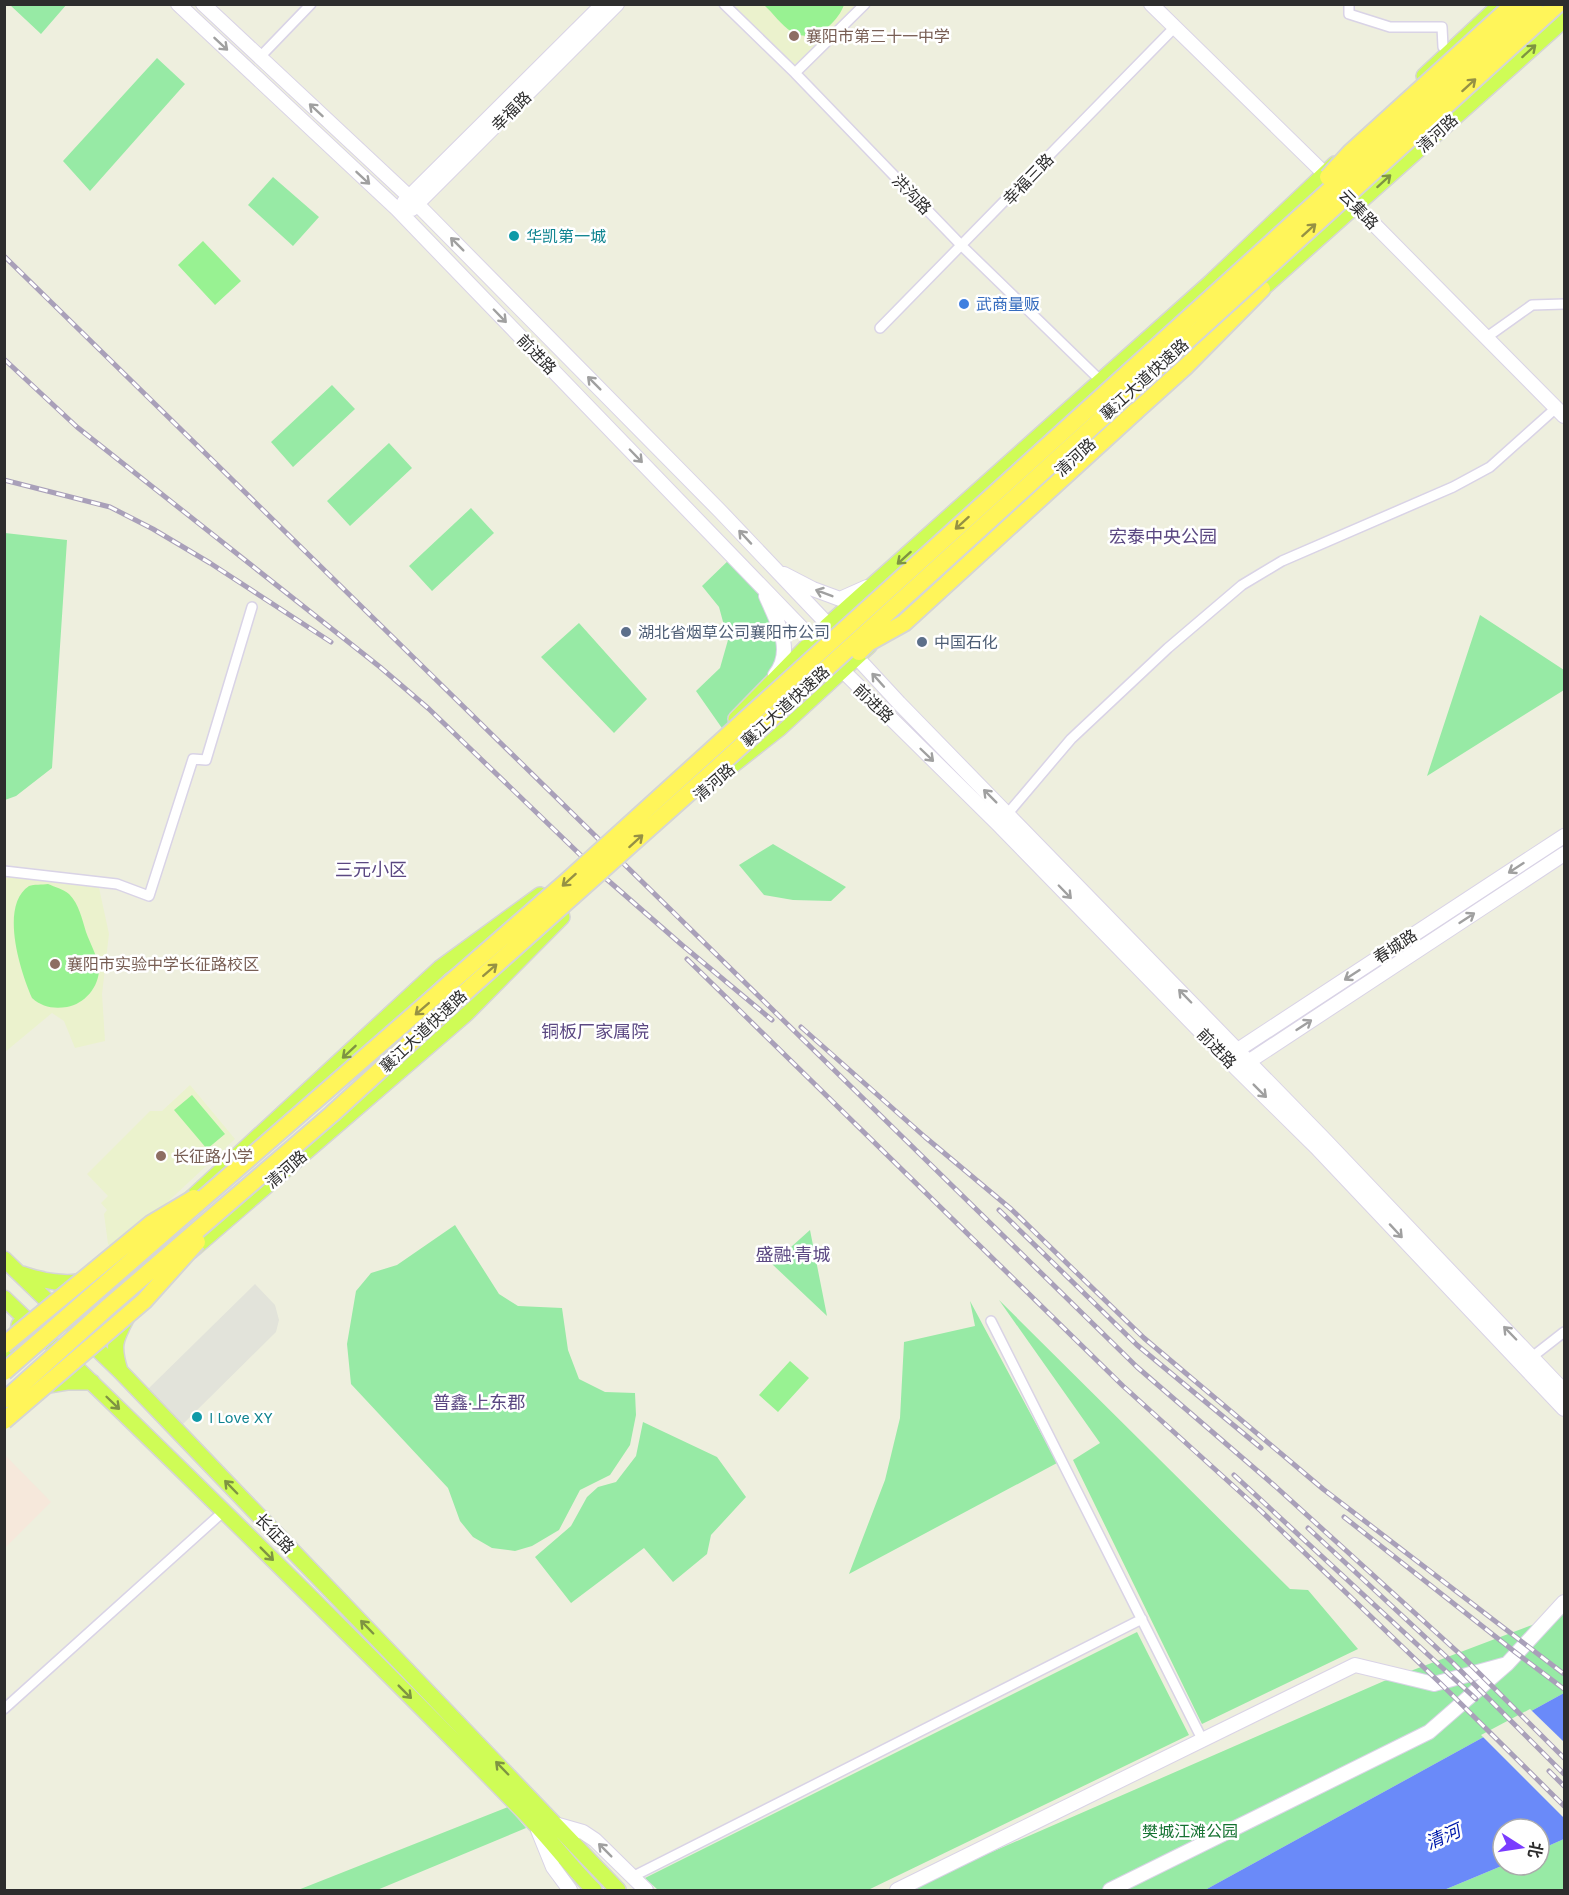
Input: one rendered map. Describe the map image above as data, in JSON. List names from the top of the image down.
{
  "streets": {
    "highway": ["襄江大道快速路"],
    "main road": ["清河路", "长征路"],
    "street": [
      "幸福路",
      "幸福三路",
      "洪沟路",
      "云集路",
      "前进路",
      "春城路"
    ]
  },
  "crossings": [
    ["幸福路", "前进路"],
    ["清河路", "洪沟路"],
    ["清河路", "云集路"],
    ["清河路", "前进路"],
    ["清河路", "长征路"],
    ["幸福三路", "洪沟路"],
    ["幸福三路", "云集路"],
    ["前进路", "春城路"]
  ],
  "districts": [
    "宏泰中央公园",
    "三元小区",
    "铜板厂家属院",
    "盛融·青城",
    "普鑫·上东郡"
  ],
  "water": ["清河"],
  "parks": ["樊城江滩公园"],
  "places": [
    "襄阳市第三十一中学",
    "华凯第一城",
    "武商量贩",
    "湖北省烟草公司襄阳市公司",
    "中国石化",
    "襄阳市实验中学长征路校区",
    "长征路小学",
    "I Love XY"
  ],
  "north": "right"
}
